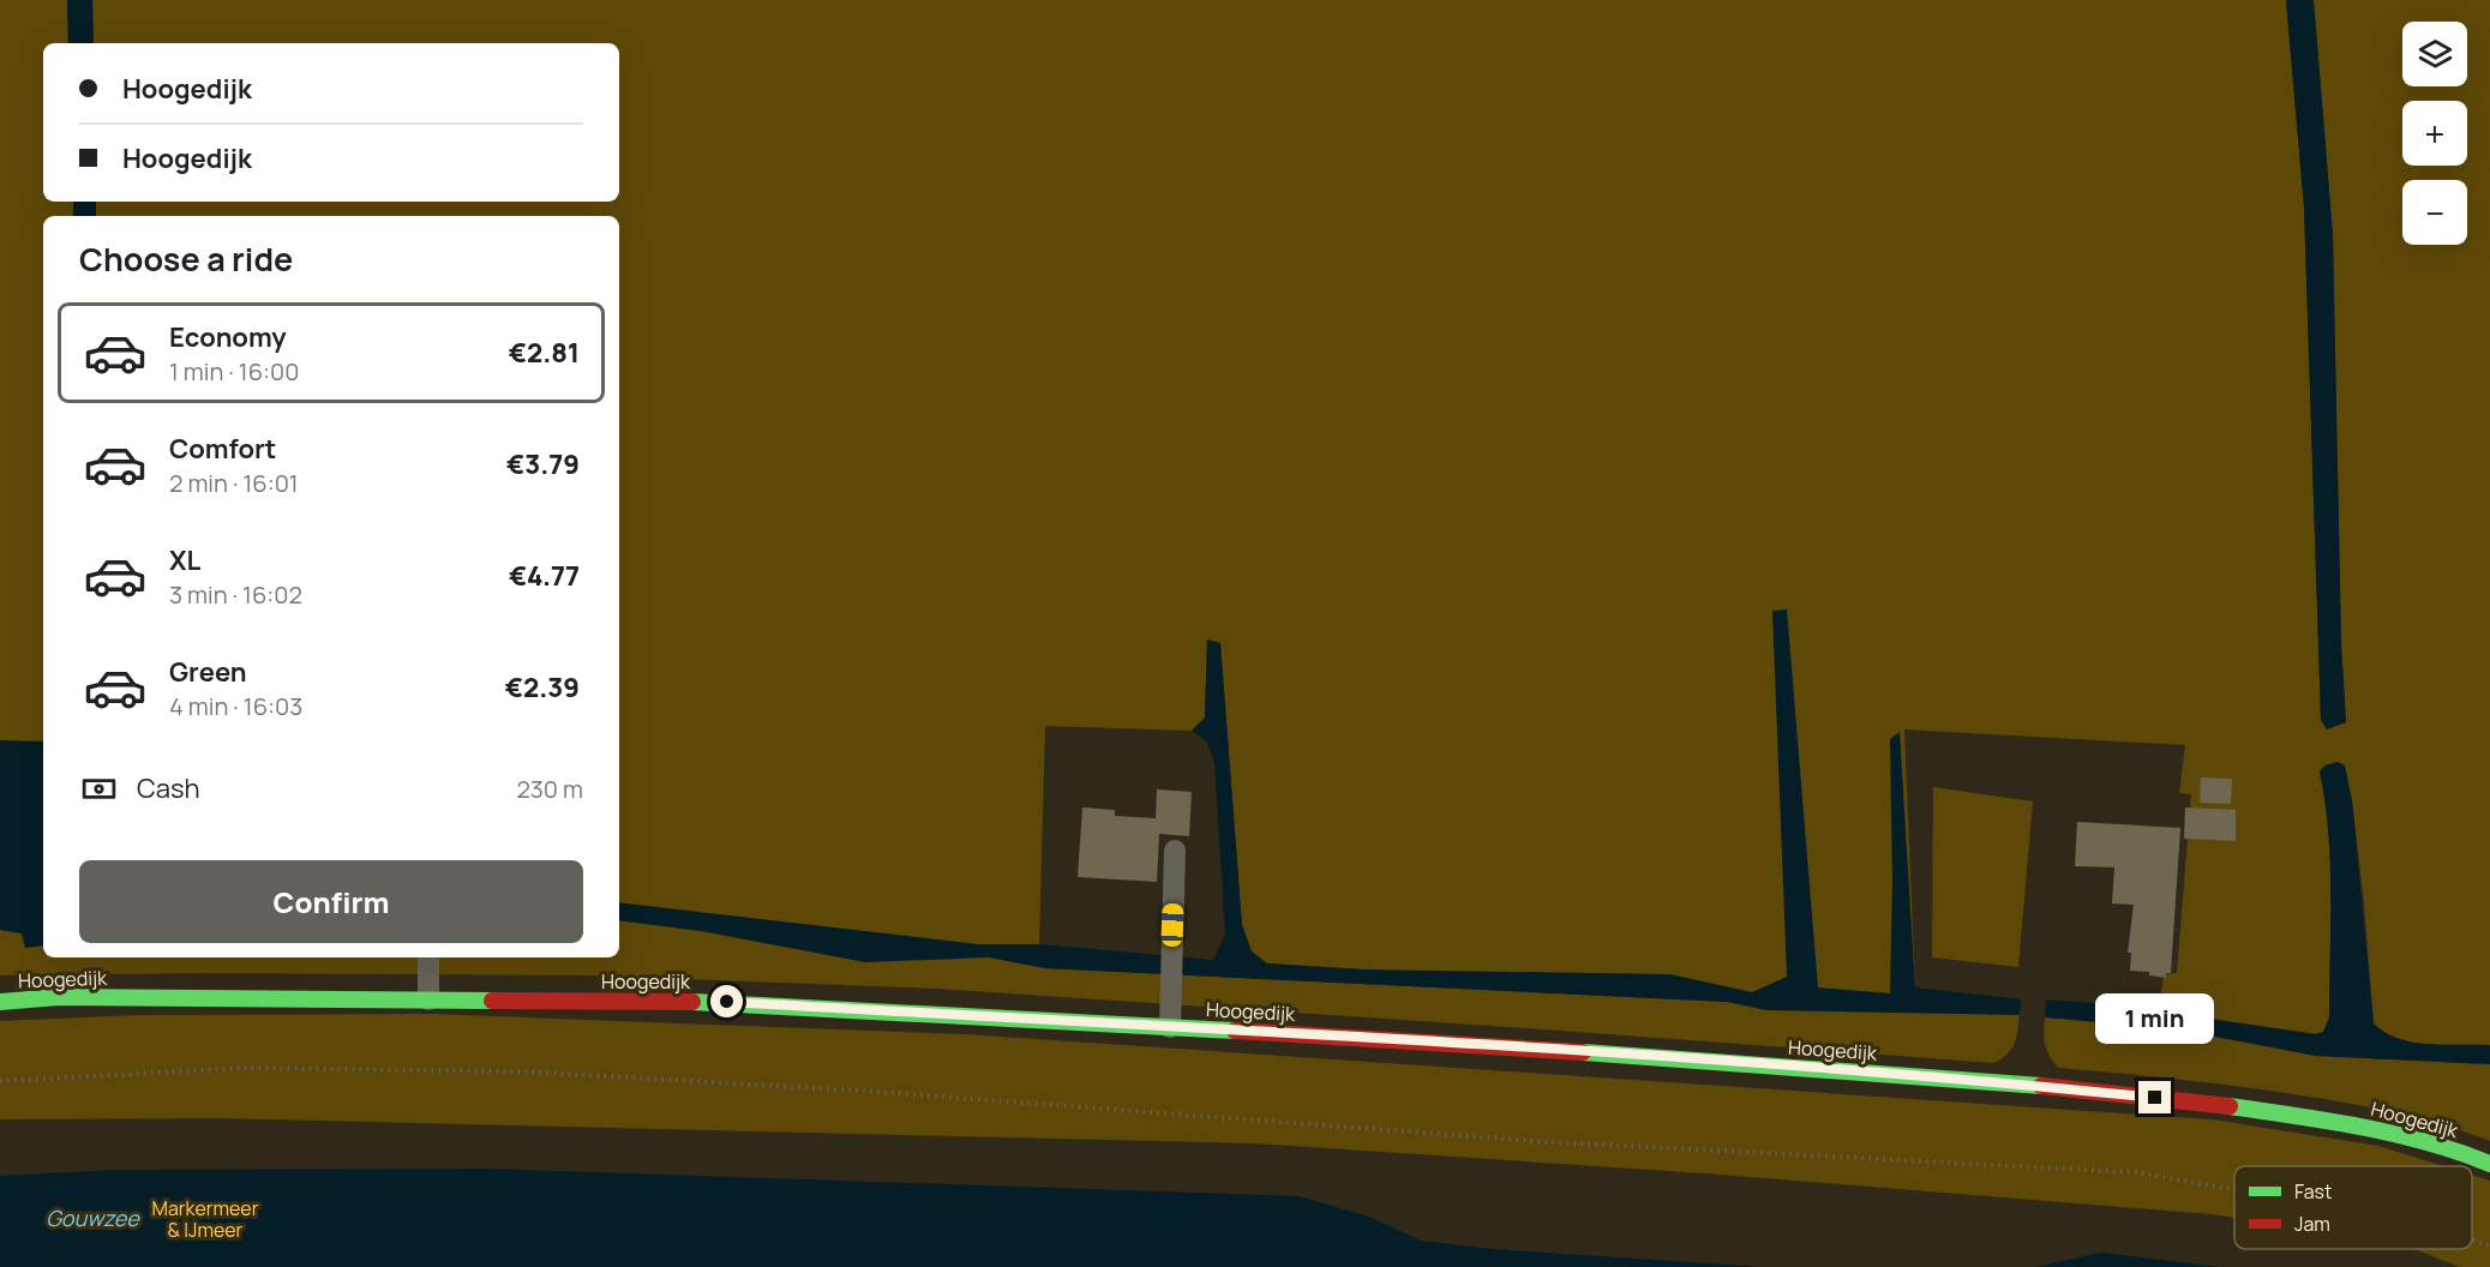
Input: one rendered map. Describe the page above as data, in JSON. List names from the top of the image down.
{
  "streets": {
    "street": ["Hoogedijk"]
  },
  "water": ["Gouwzee"],
  "parks": ["Markermeer & IJmeer"],
  "legend": ["Fast", "Jam"],
  "page": {
    "map_buttons": ["+", "−"],
    "banner": ["Hoogedijk", "Hoogedijk"],
    "heading": "Choose a ride",
    "list": [
      {
        "name": "Economy",
        "note": "1 min · 16:00",
        "value": "€2.81"
      },
      {
        "name": "Comfort",
        "note": "2 min · 16:01",
        "value": "€3.79"
      },
      {
        "name": "XL",
        "note": "3 min · 16:02",
        "value": "€4.77"
      },
      {
        "name": "Green",
        "note": "4 min · 16:03",
        "value": "€2.39"
      }
    ],
    "pay": ["Cash", "230 m"],
    "buttons": "Confirm",
    "bubble": "1 min"
  }
}
